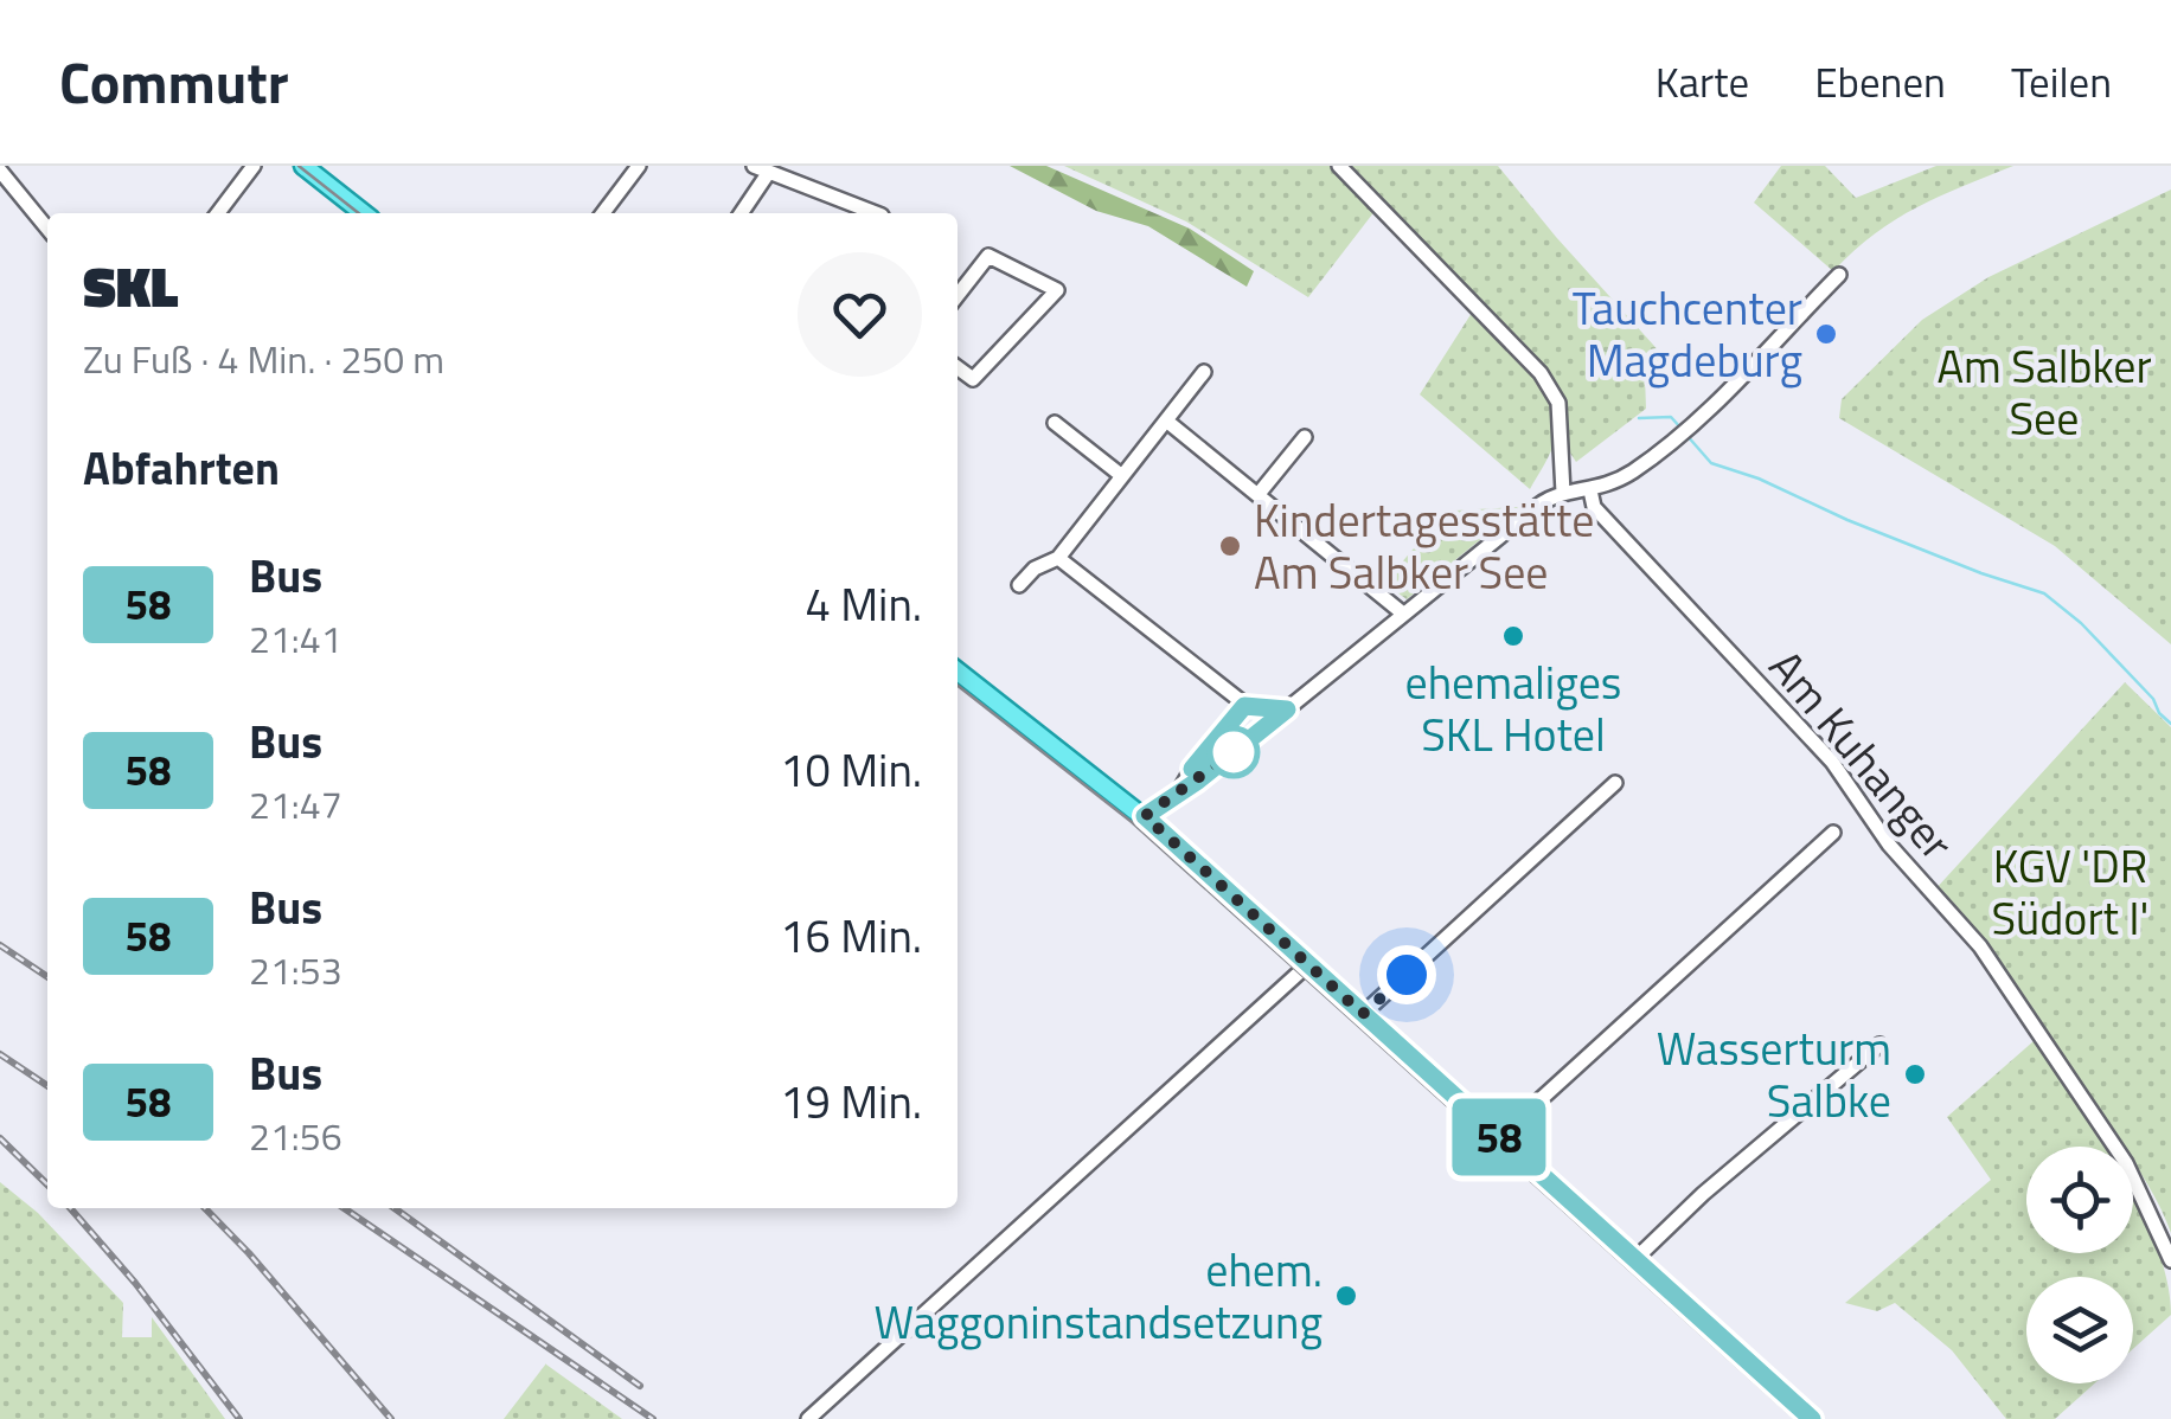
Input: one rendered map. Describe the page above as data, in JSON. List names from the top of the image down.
{
  "streets": {
    "street": ["Am Kuhanger"]
  },
  "parks": ["Am Salbker See", "KGV 'DR Südort I'"],
  "places": [
    "Tauchcenter Magdeburg",
    "Kindertagesstätte Am Salbker See",
    "ehemaliges SKL Hotel",
    "Wasserturm Salbke",
    "ehem. Waggoninstandsetzung"
  ],
  "lines": ["bus line 58"],
  "page": {
    "header": "Commutr",
    "nav": ["Karte", "Ebenen", "Teilen"],
    "on_map": "58",
    "heading": [
      ["SKL", "Zu Fuß · 4 Min. · 250 m"],
      "Abfahrten"
    ],
    "list": [
      {
        "mark": "58",
        "name": "Bus",
        "note": "21:41",
        "value": "4 Min."
      },
      {
        "mark": "58",
        "name": "Bus",
        "note": "21:47",
        "value": "10 Min."
      },
      {
        "mark": "58",
        "name": "Bus",
        "note": "21:53",
        "value": "16 Min."
      },
      {
        "mark": "58",
        "name": "Bus",
        "note": "21:56",
        "value": "19 Min."
      }
    ]
  }
}
